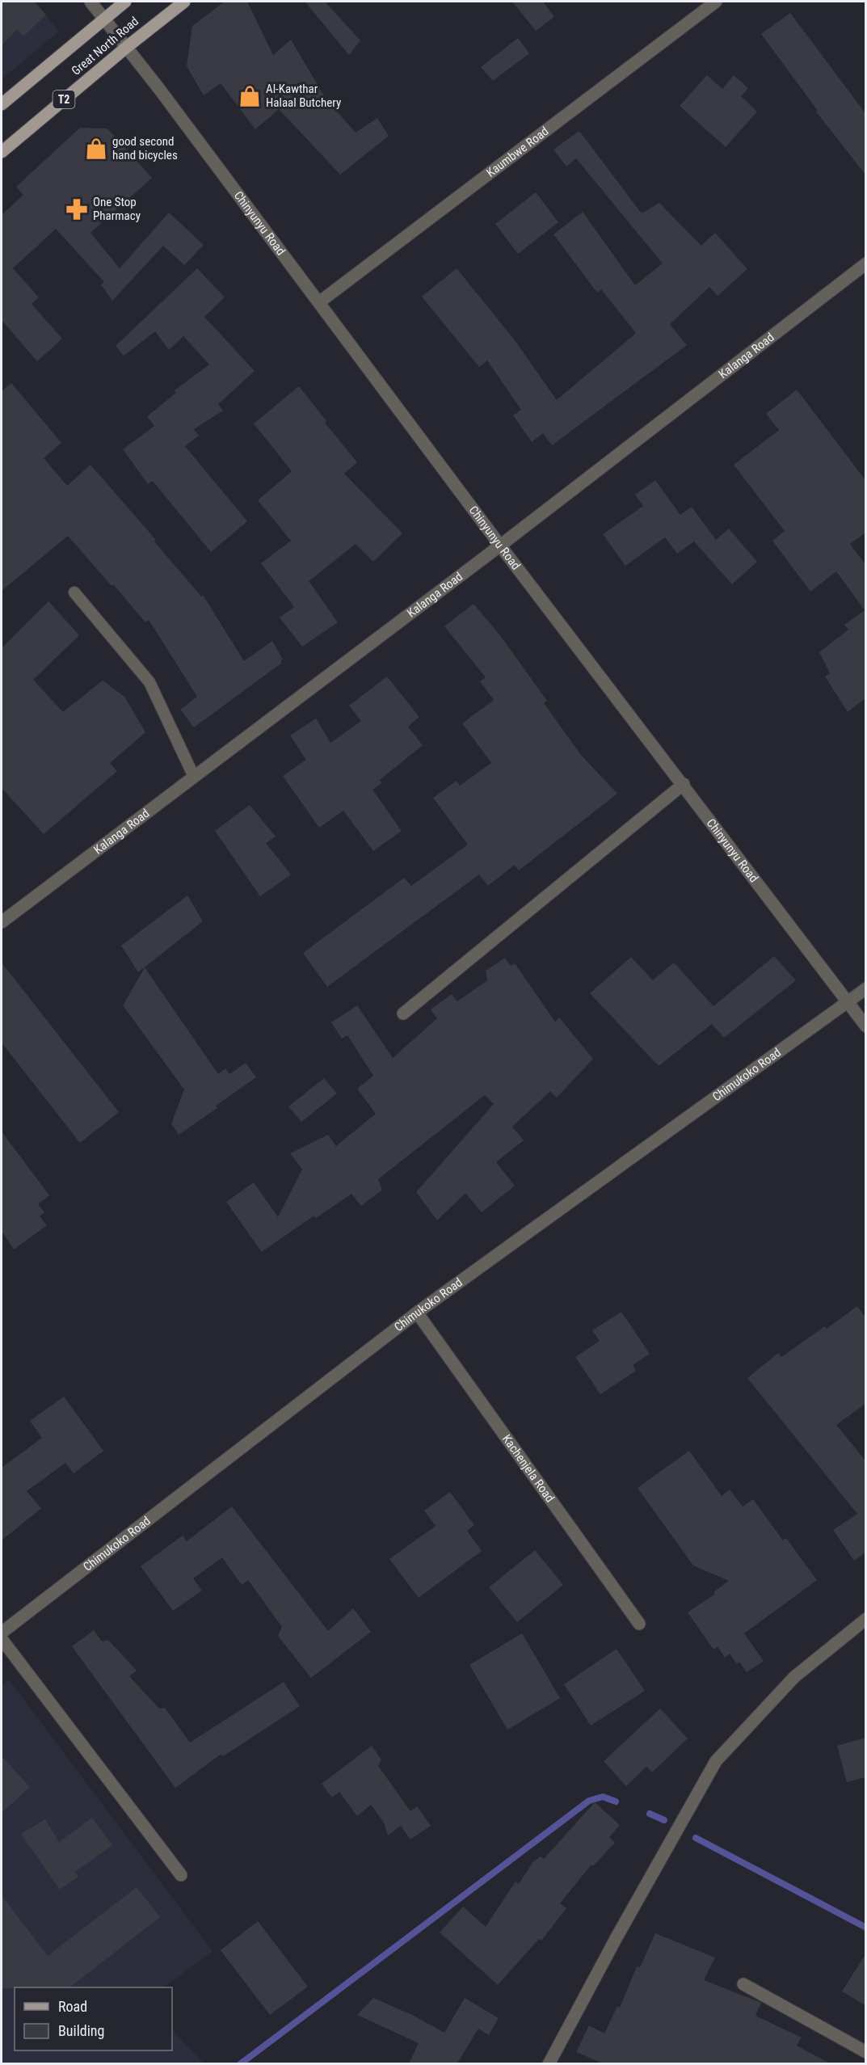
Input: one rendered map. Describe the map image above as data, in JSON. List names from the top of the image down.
{
  "streets": {
    "main road": ["Great North Road", "T2"],
    "street": [
      "Kaumbwe Road",
      "Chinyunyu Road",
      "Kalanga Road",
      "Chimukoko Road",
      "Kachenjela Road"
    ]
  },
  "crossings": [
    ["Great North Road", "Chinyunyu Road"],
    ["Kaumbwe Road", "Chinyunyu Road"],
    ["Chinyunyu Road", "Kalanga Road"],
    ["Chinyunyu Road", "Chimukoko Road"],
    ["Chimukoko Road", "Kachenjela Road"]
  ],
  "places": {
    "shop": ["Al-Kawthar Halaal Butchery", "good second hand bicycles"],
    "pharmacy": ["One Stop Pharmacy"]
  },
  "legend": ["Road", "Building"]
}
